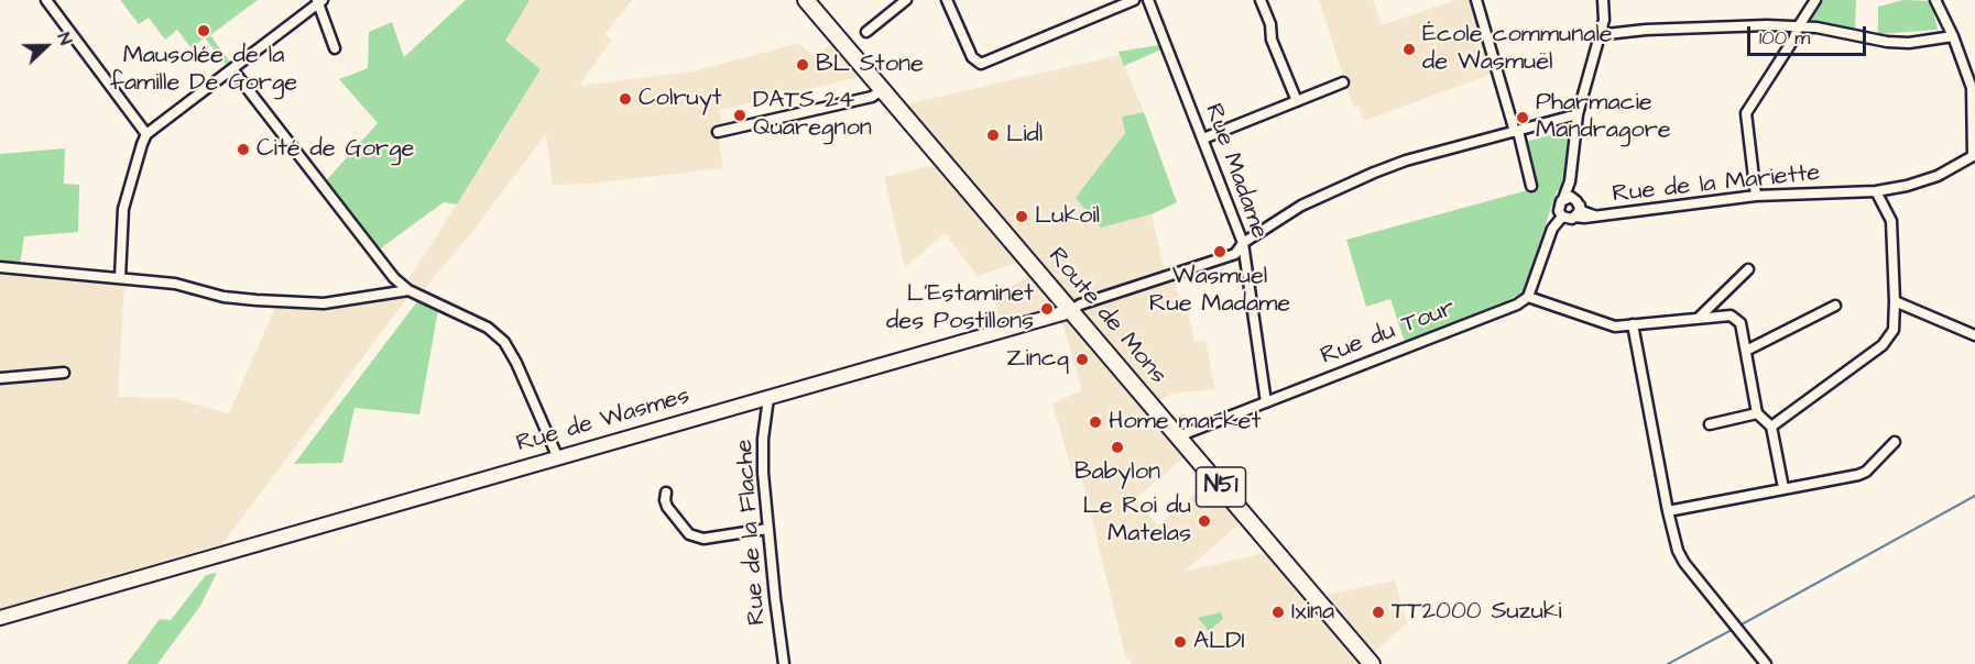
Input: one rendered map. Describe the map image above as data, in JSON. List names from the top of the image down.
{
  "streets": {
    "main road": ["Route de Mons", "N51"],
    "street": [
      "Rue Madame",
      "Rue de la Mariette",
      "Rue du Tour",
      "Rue de Wasmes",
      "Rue de la Flache"
    ]
  },
  "crossings": [
    ["Rue Madame", "Rue du Tour"],
    ["Route de Mons", "Rue du Tour"],
    ["Route de Mons", "Rue de Wasmes"],
    ["Rue de Wasmes", "Rue de la Flache"]
  ],
  "places": [
    "Mausolée de la famille De Gorge",
    "École communale de Wasmuël",
    "BL Stone",
    "Colruyt",
    "DATS 24 Quaregnon",
    "Pharmacie Mandragore",
    "Lidl",
    "Cité de Gorge",
    "Lukoil",
    "Wasmuel Rue Madame",
    "L'Estaminet des Postillons",
    "Zincq",
    "Home market",
    "Babylon",
    "Le Roi du Matelas",
    "Ixina",
    "TT2000 Suzuki",
    "ALDI"
  ],
  "scale_bar": "100 m",
  "north": "right"
}
